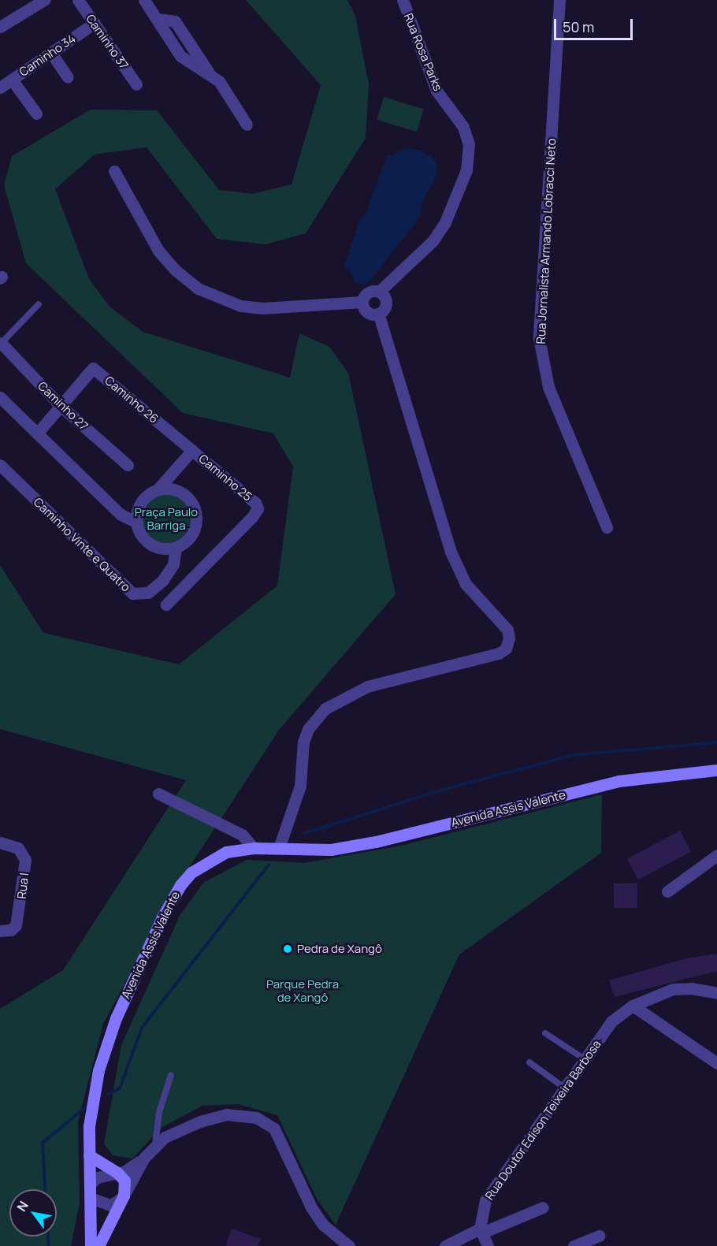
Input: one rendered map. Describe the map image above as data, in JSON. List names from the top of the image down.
{
  "streets": {
    "main road": ["Avenida Assis Valente"],
    "street": [
      "Caminho 37",
      "Rua Rosa Parks",
      "Caminho 34",
      "Rua Jornalista Armando Lobracci Neto",
      "Caminho 26",
      "Caminho 27",
      "Caminho 25",
      "Caminho Vinte e Quatro",
      "Rua I",
      "Rua Doutor Edison Teixeira Barbosa"
    ]
  },
  "crossings": [
    ["Caminho 37", "Caminho 34"],
    ["Caminho 26", "Caminho 27"],
    ["Caminho 26", "Caminho 25"],
    ["Caminho 25", "Caminho Vinte e Quatro"]
  ],
  "parks": ["Praça Paulo Barriga", "Parque Pedra de Xangô"],
  "places": ["Pedra de Xangô"],
  "scale_bar": "50 m",
  "north": "top left"
}
